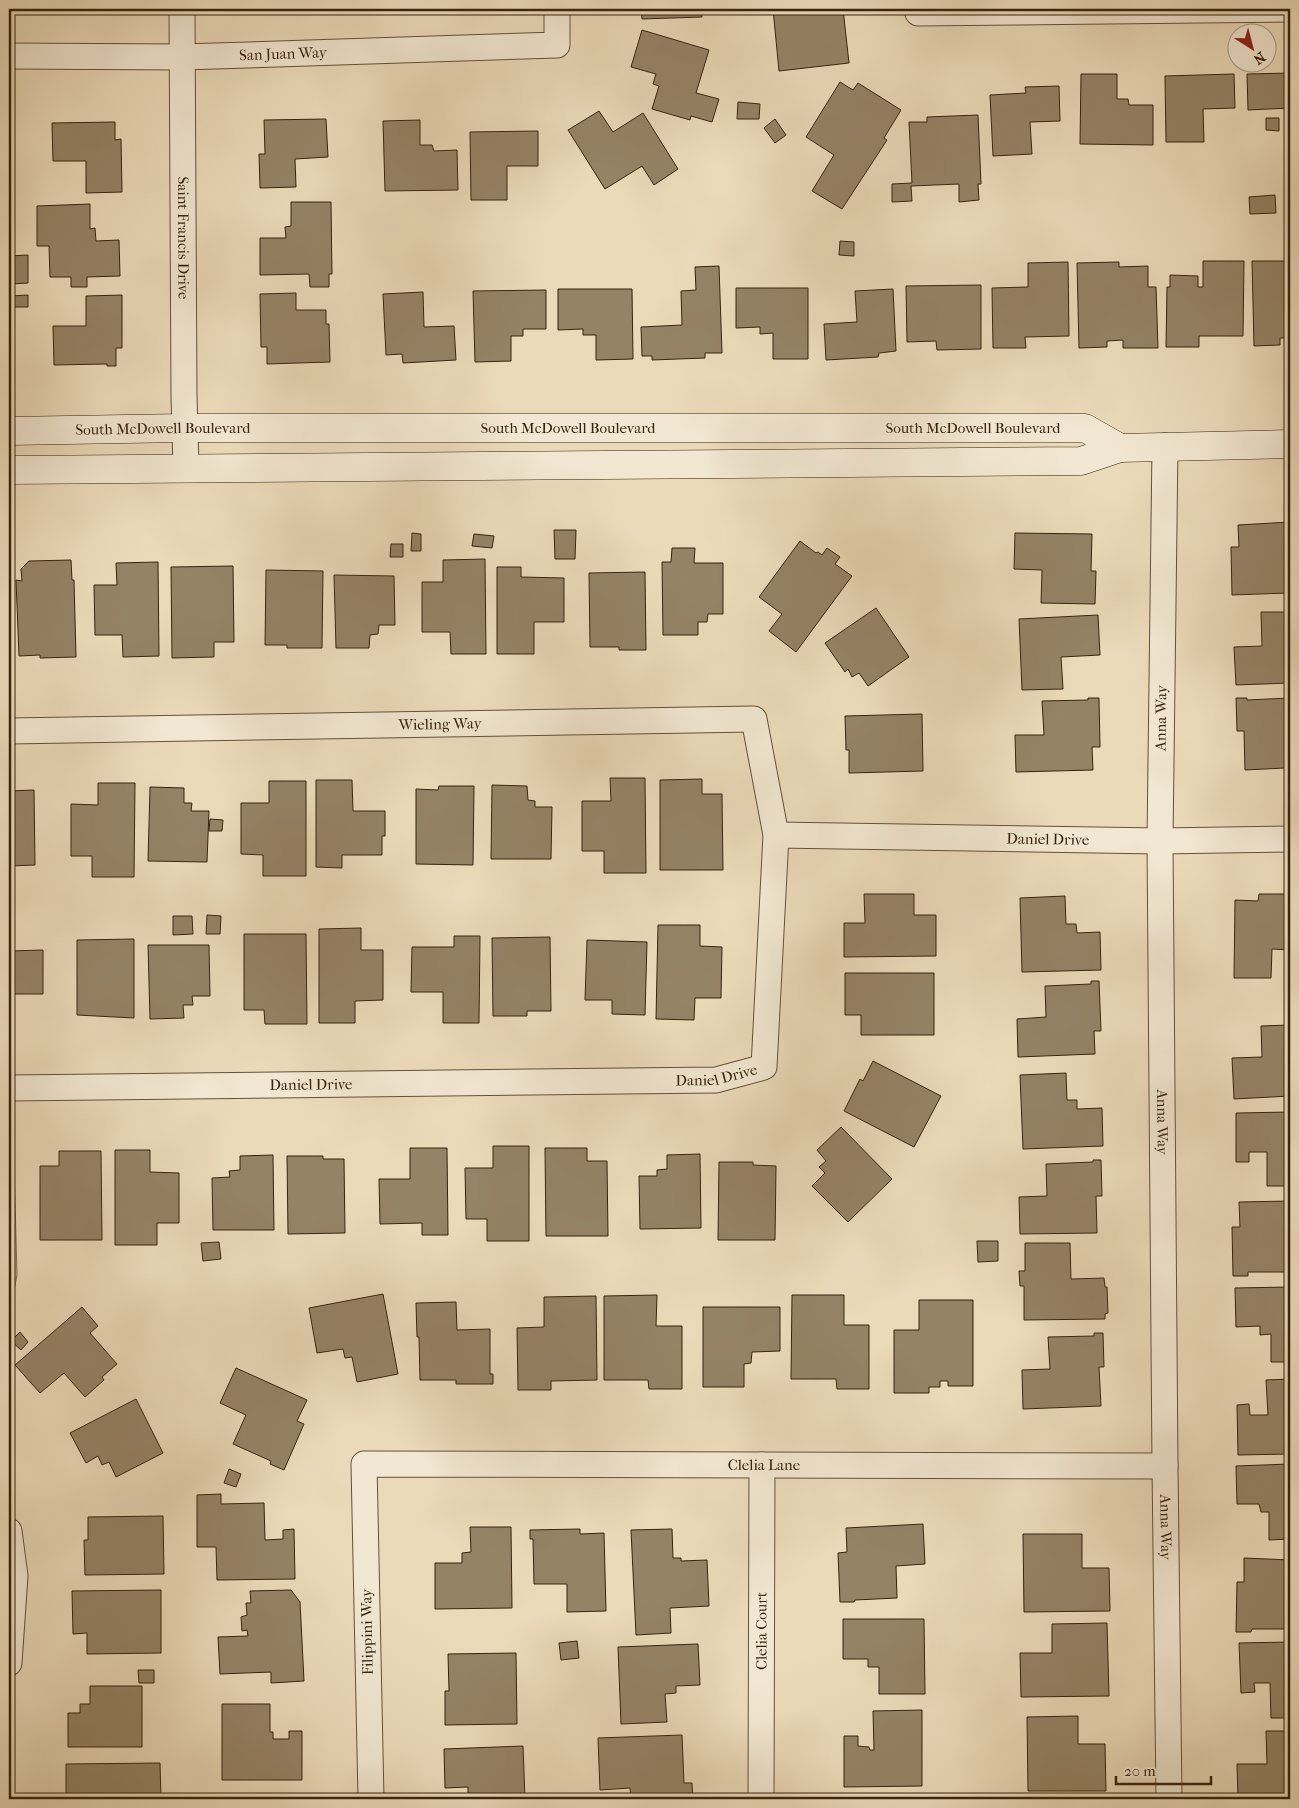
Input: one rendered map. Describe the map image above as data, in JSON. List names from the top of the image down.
{
  "streets": {
    "main road": ["South McDowell Boulevard"],
    "street": [
      "San Juan Way",
      "Saint Francis Drive",
      "Anna Way",
      "Wieling Way",
      "Daniel Drive",
      "Clelia Lane",
      "Filippini Way",
      "Clelia Court"
    ]
  },
  "crossings": [
    ["San Juan Way", "Saint Francis Drive"],
    ["Saint Francis Drive", "South McDowell Boulevard"],
    ["Anna Way", "Daniel Drive"],
    ["Anna Way", "Clelia Lane"],
    ["Wieling Way", "Daniel Drive"],
    ["Clelia Lane", "Filippini Way"],
    ["Clelia Lane", "Clelia Court"]
  ],
  "scale_bar": "20 m",
  "north": "bottom right"
}
